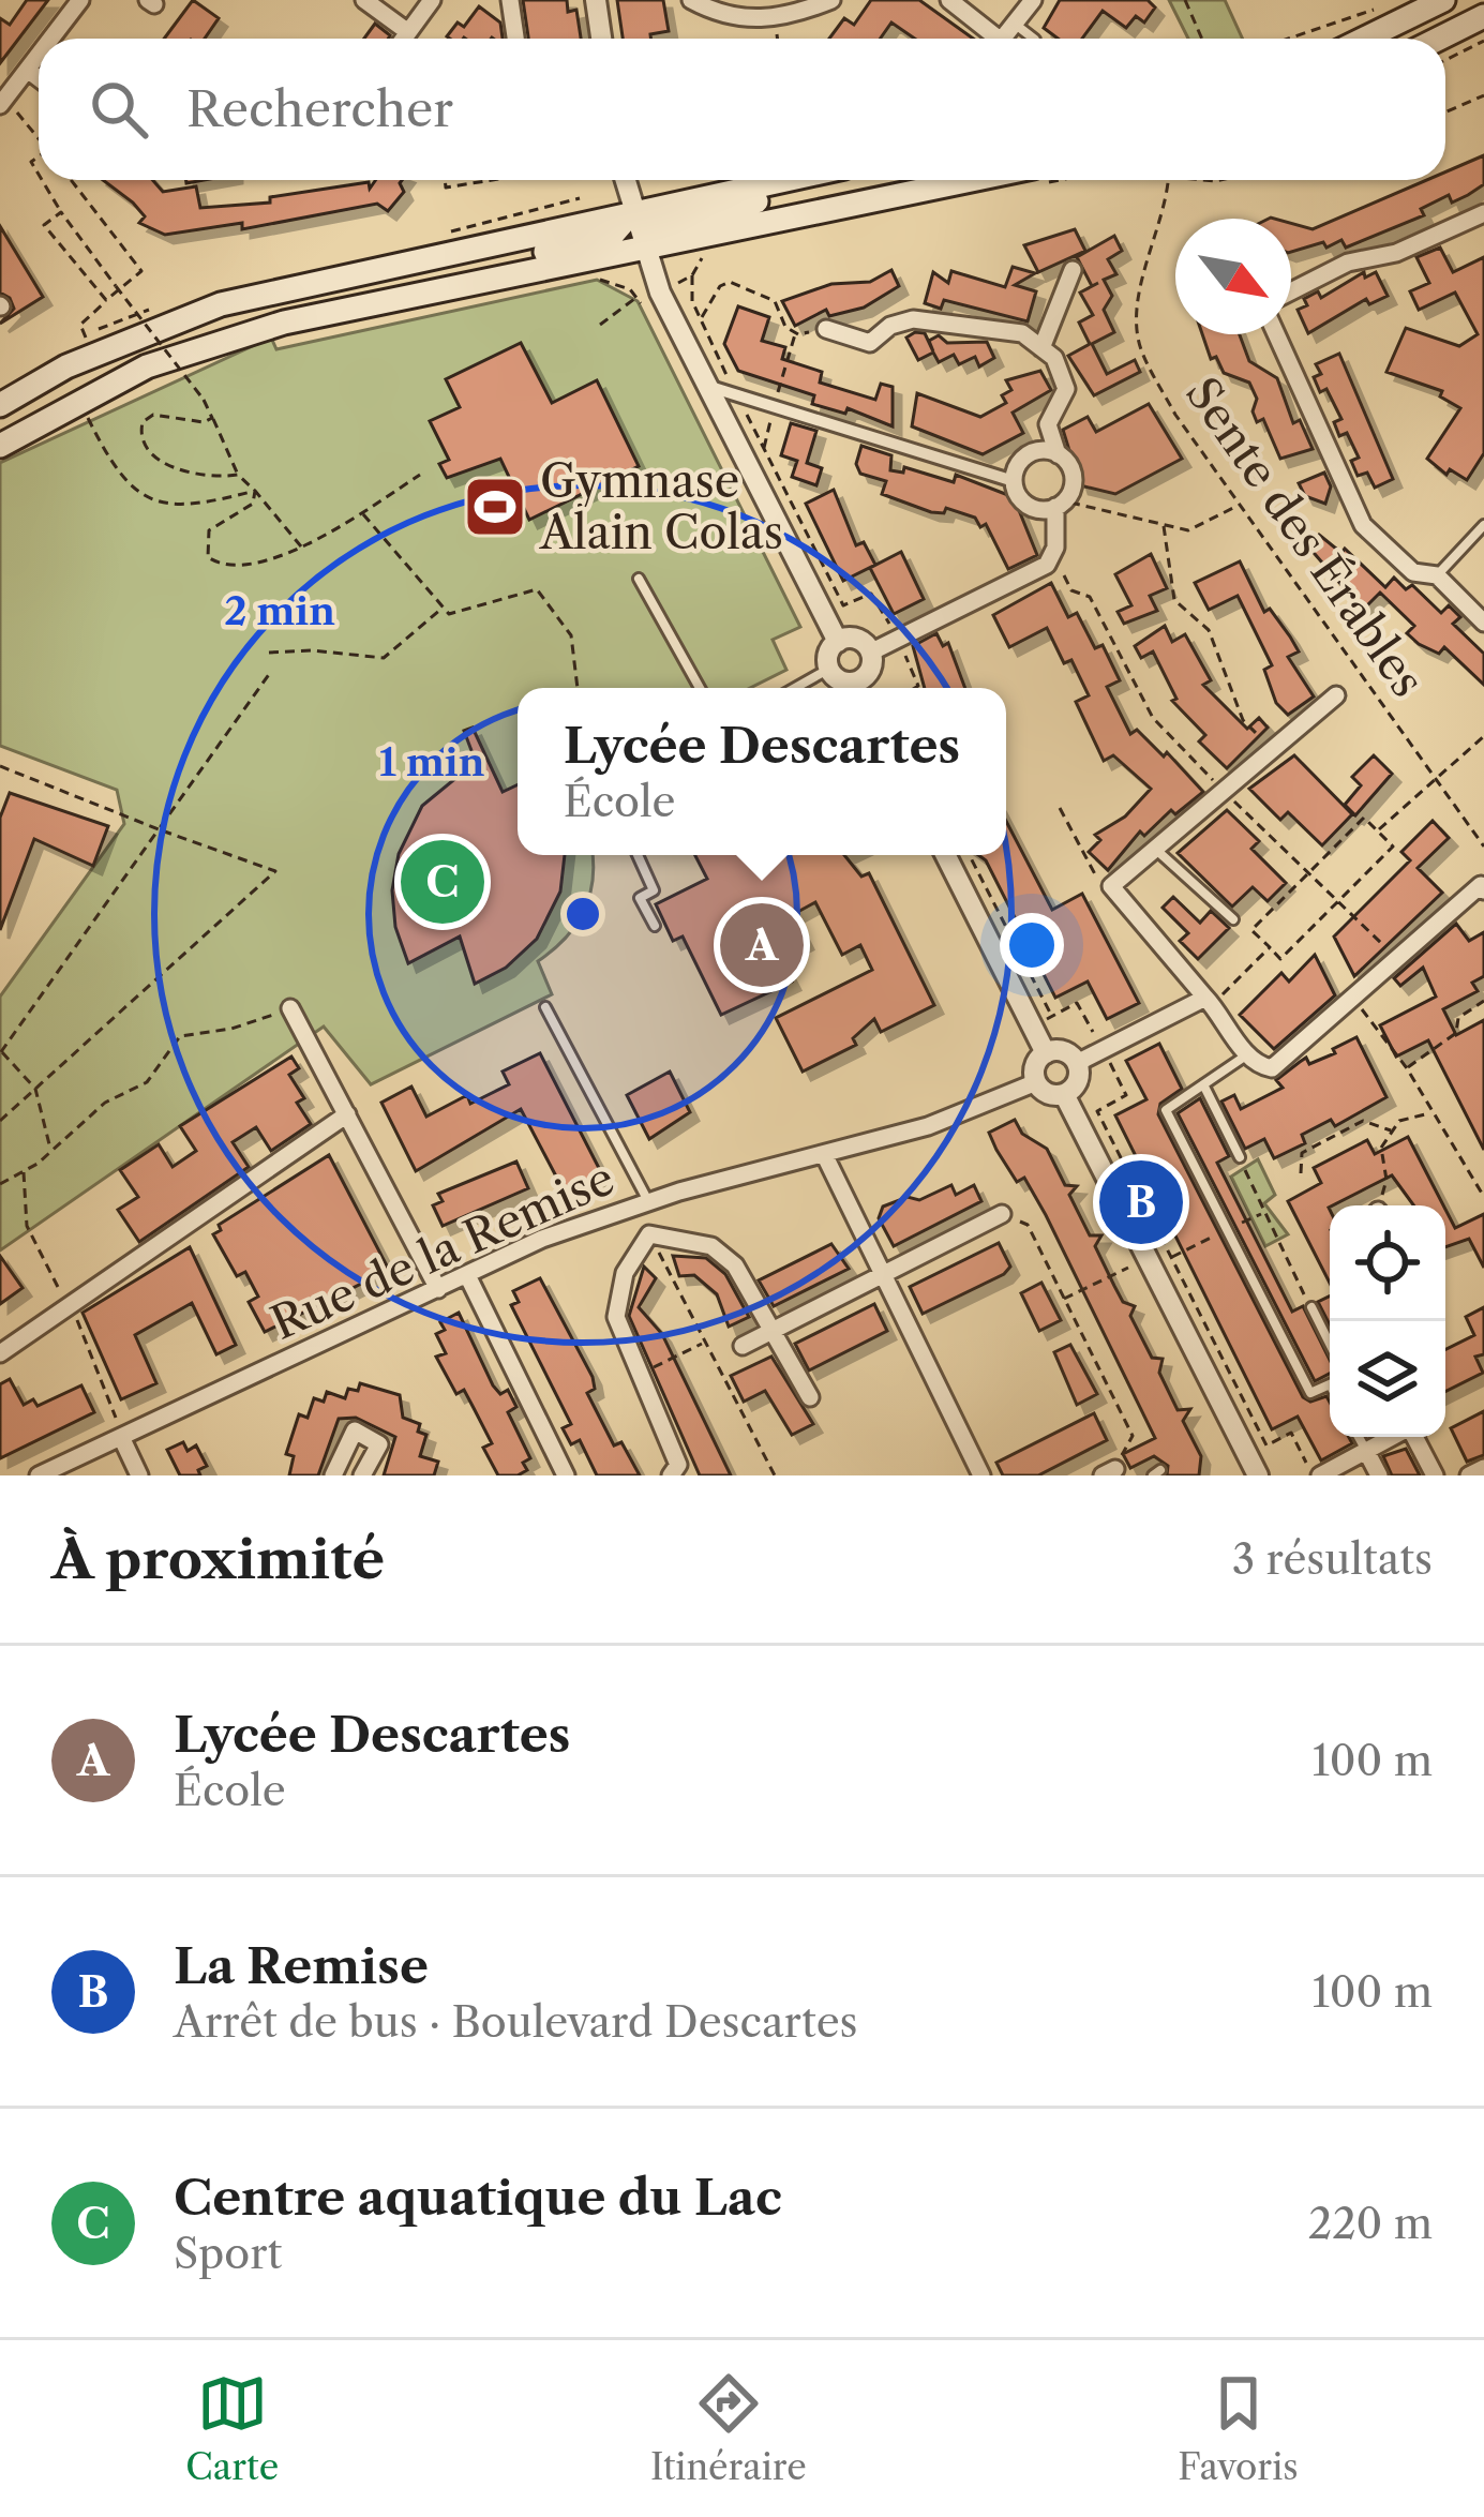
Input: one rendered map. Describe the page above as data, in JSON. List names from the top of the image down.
{
  "streets": {
    "street": ["Rue de la Remise"],
    "path": ["Sente des Érables"]
  },
  "places": {
    "sports": ["Gymnase Alain Colas"]
  },
  "north": "bottom right",
  "page": {
    "search": "Rechercher",
    "popup": ["Lycée Descartes", "École"],
    "pins": ["C", "A", "B"],
    "heading": ["À proximité", "3 résultats"],
    "list": [
      {
        "mark": "A",
        "name": "Lycée Descartes",
        "note": "École",
        "value": "100 m"
      },
      {
        "mark": "B",
        "name": "La Remise",
        "note": "Arrêt de bus · Boulevard Descartes",
        "value": "100 m"
      },
      {
        "mark": "C",
        "name": "Centre aquatique du Lac",
        "note": "Sport",
        "value": "220 m"
      }
    ],
    "nav": ["Carte", "Itinéraire", "Favoris"]
  },
  "rings": ["2 min", "1 min"]
}
